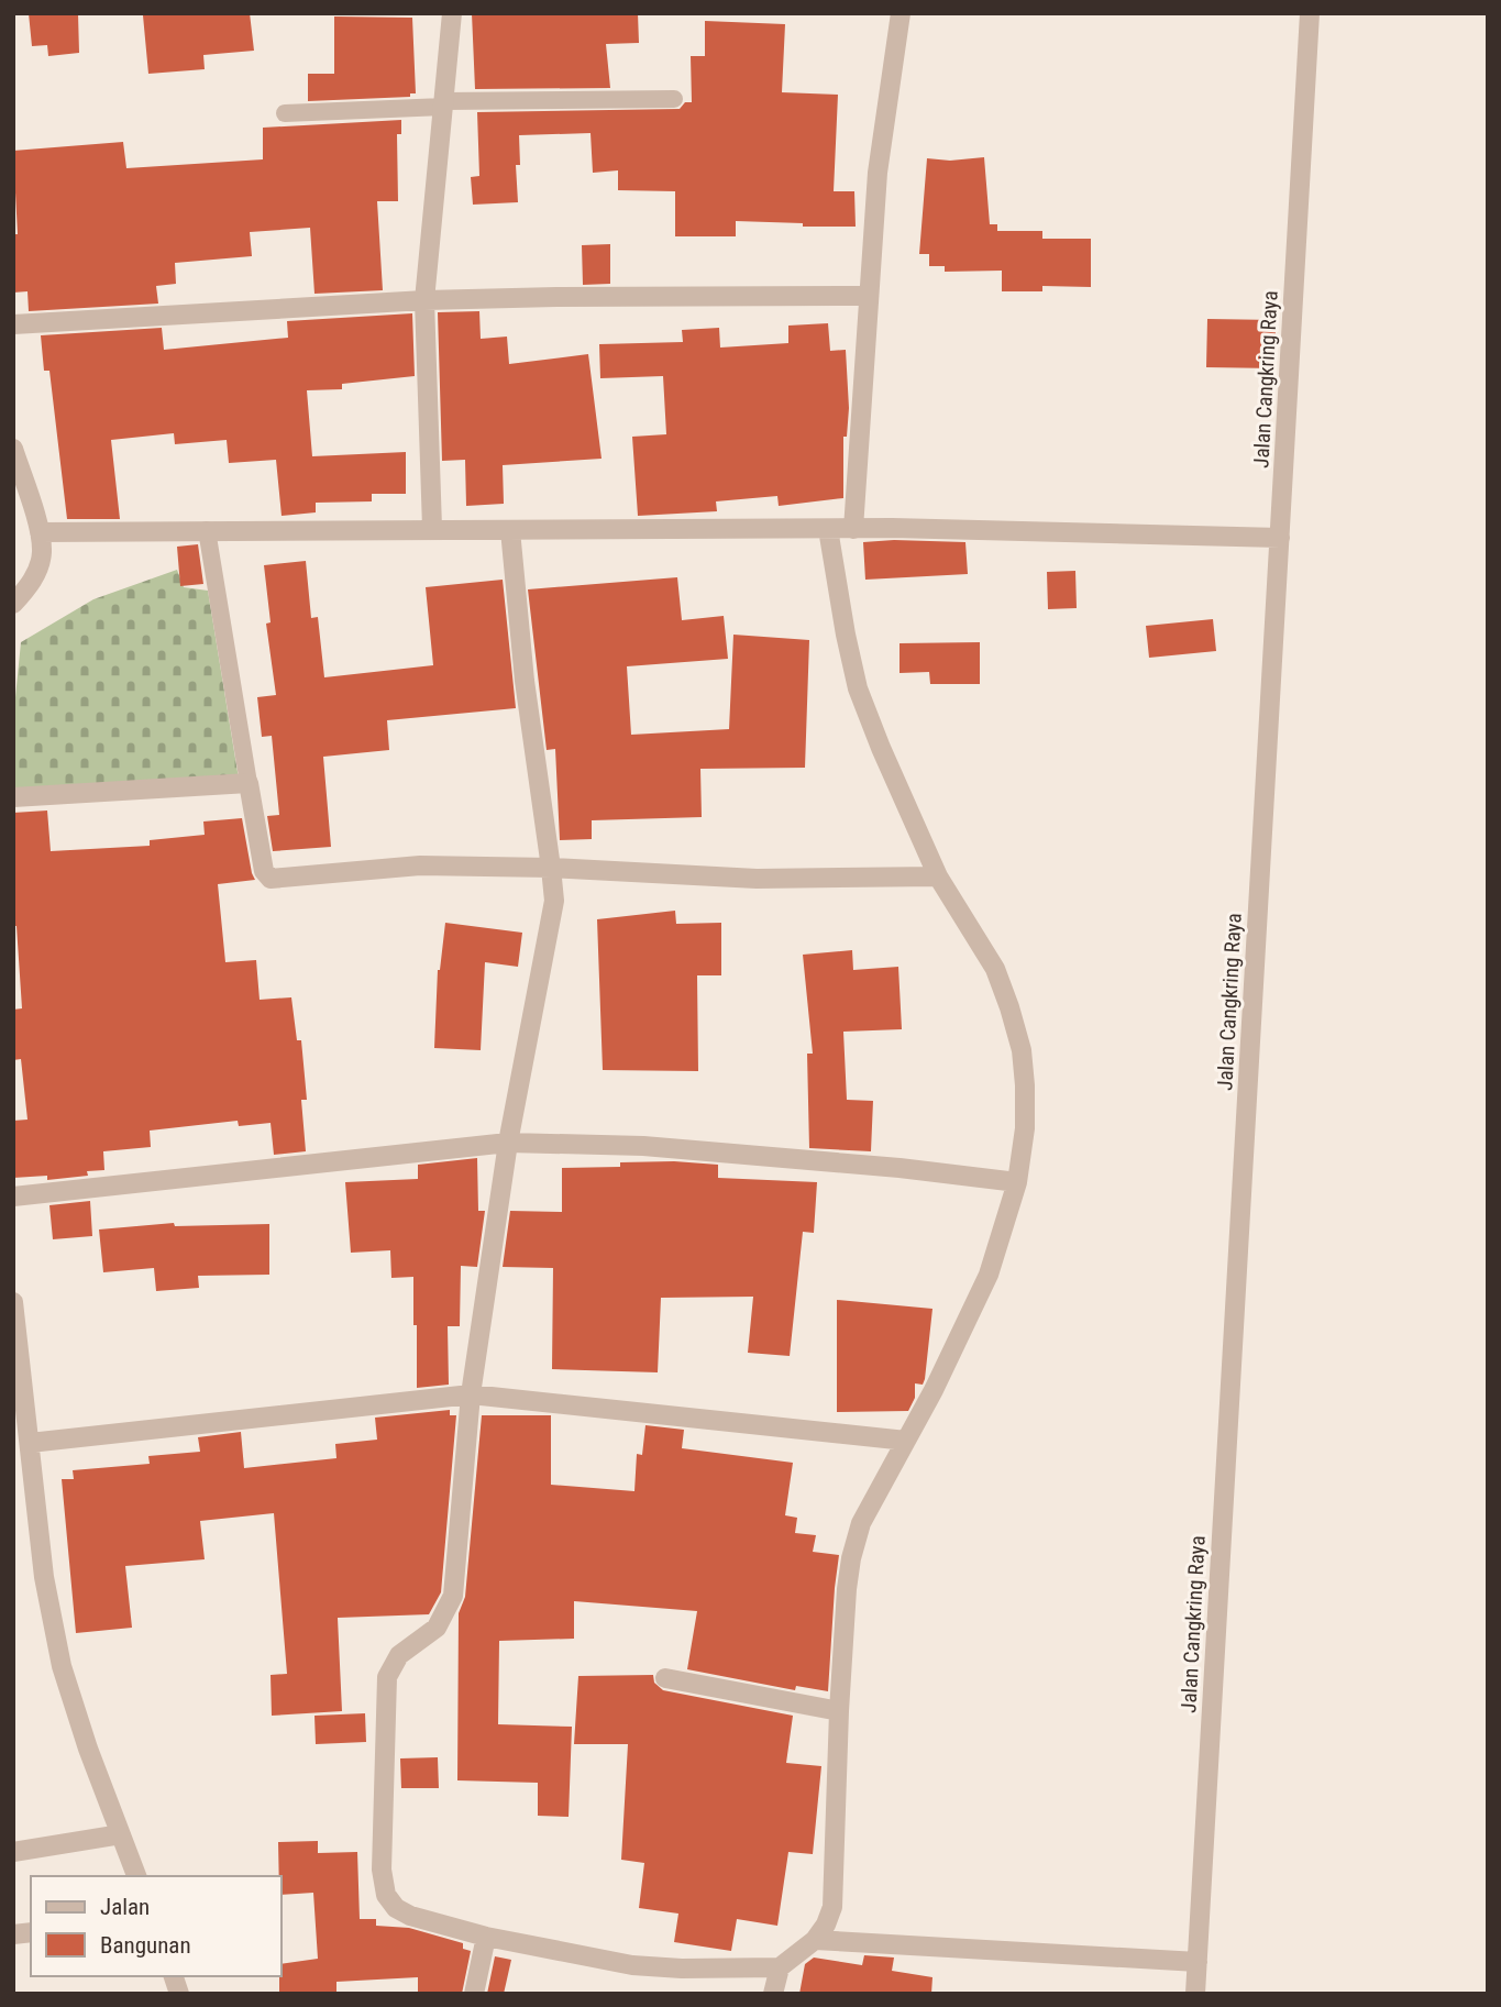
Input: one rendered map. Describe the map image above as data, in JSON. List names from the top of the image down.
{
  "streets": {
    "street": ["Jalan Cangkring Raya"]
  },
  "legend": ["Jalan", "Bangunan"]
}
